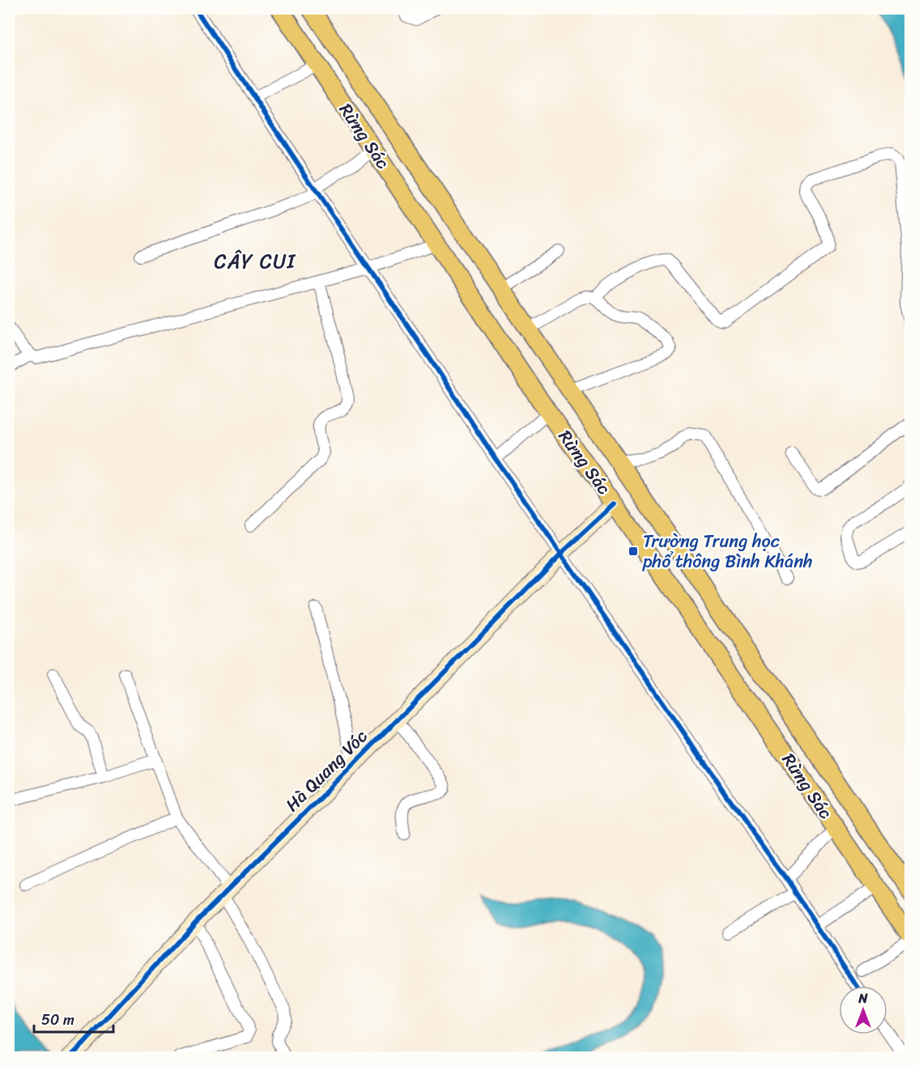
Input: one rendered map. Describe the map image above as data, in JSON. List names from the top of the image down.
{
  "streets": {
    "main road": ["Rừng Sác"],
    "street": ["Hà Quang Vóc"]
  },
  "crossings": [
    ["Rừng Sác", "Hà Quang Vóc"]
  ],
  "districts": ["CÂY CUI"],
  "places": {
    "transit": ["Trường Trung học phổ thông Bình Khánh"]
  },
  "scale_bar": "50 m",
  "north": "top"
}
